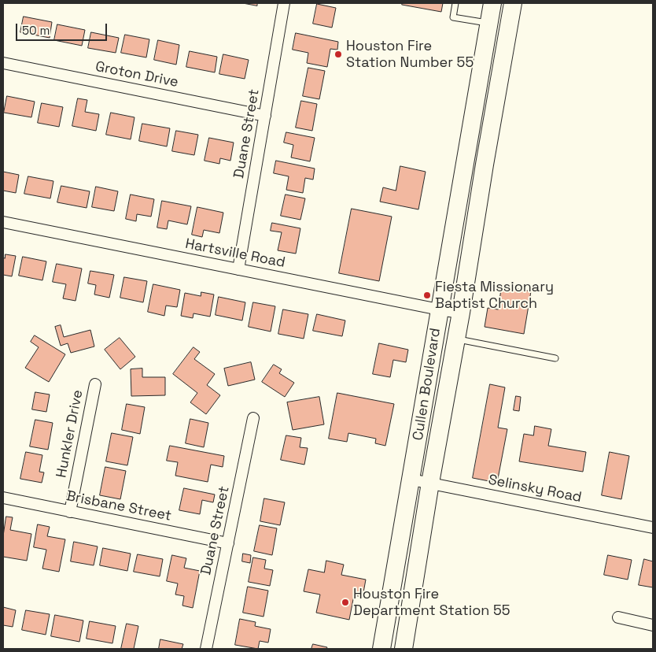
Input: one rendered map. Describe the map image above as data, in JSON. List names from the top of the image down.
{
  "streets": {
    "main road": ["Cullen Boulevard"],
    "street": [
      "Groton Drive",
      "Duane Street",
      "Hartsville Road",
      "Hunkler Drive",
      "Selinsky Road",
      "Brisbane Street"
    ]
  },
  "crossings": [
    ["Groton Drive", "Duane Street"],
    ["Duane Street", "Hartsville Road"],
    ["Duane Street", "Brisbane Street"],
    ["Hartsville Road", "Cullen Boulevard"],
    ["Cullen Boulevard", "Selinsky Road"],
    ["Hunkler Drive", "Brisbane Street"]
  ],
  "places": ["Houston Fire Station Number 55", "Fiesta Missionary Baptist Church", "Houston Fire Department Station 55"],
  "scale_bar": "50 m"
}
